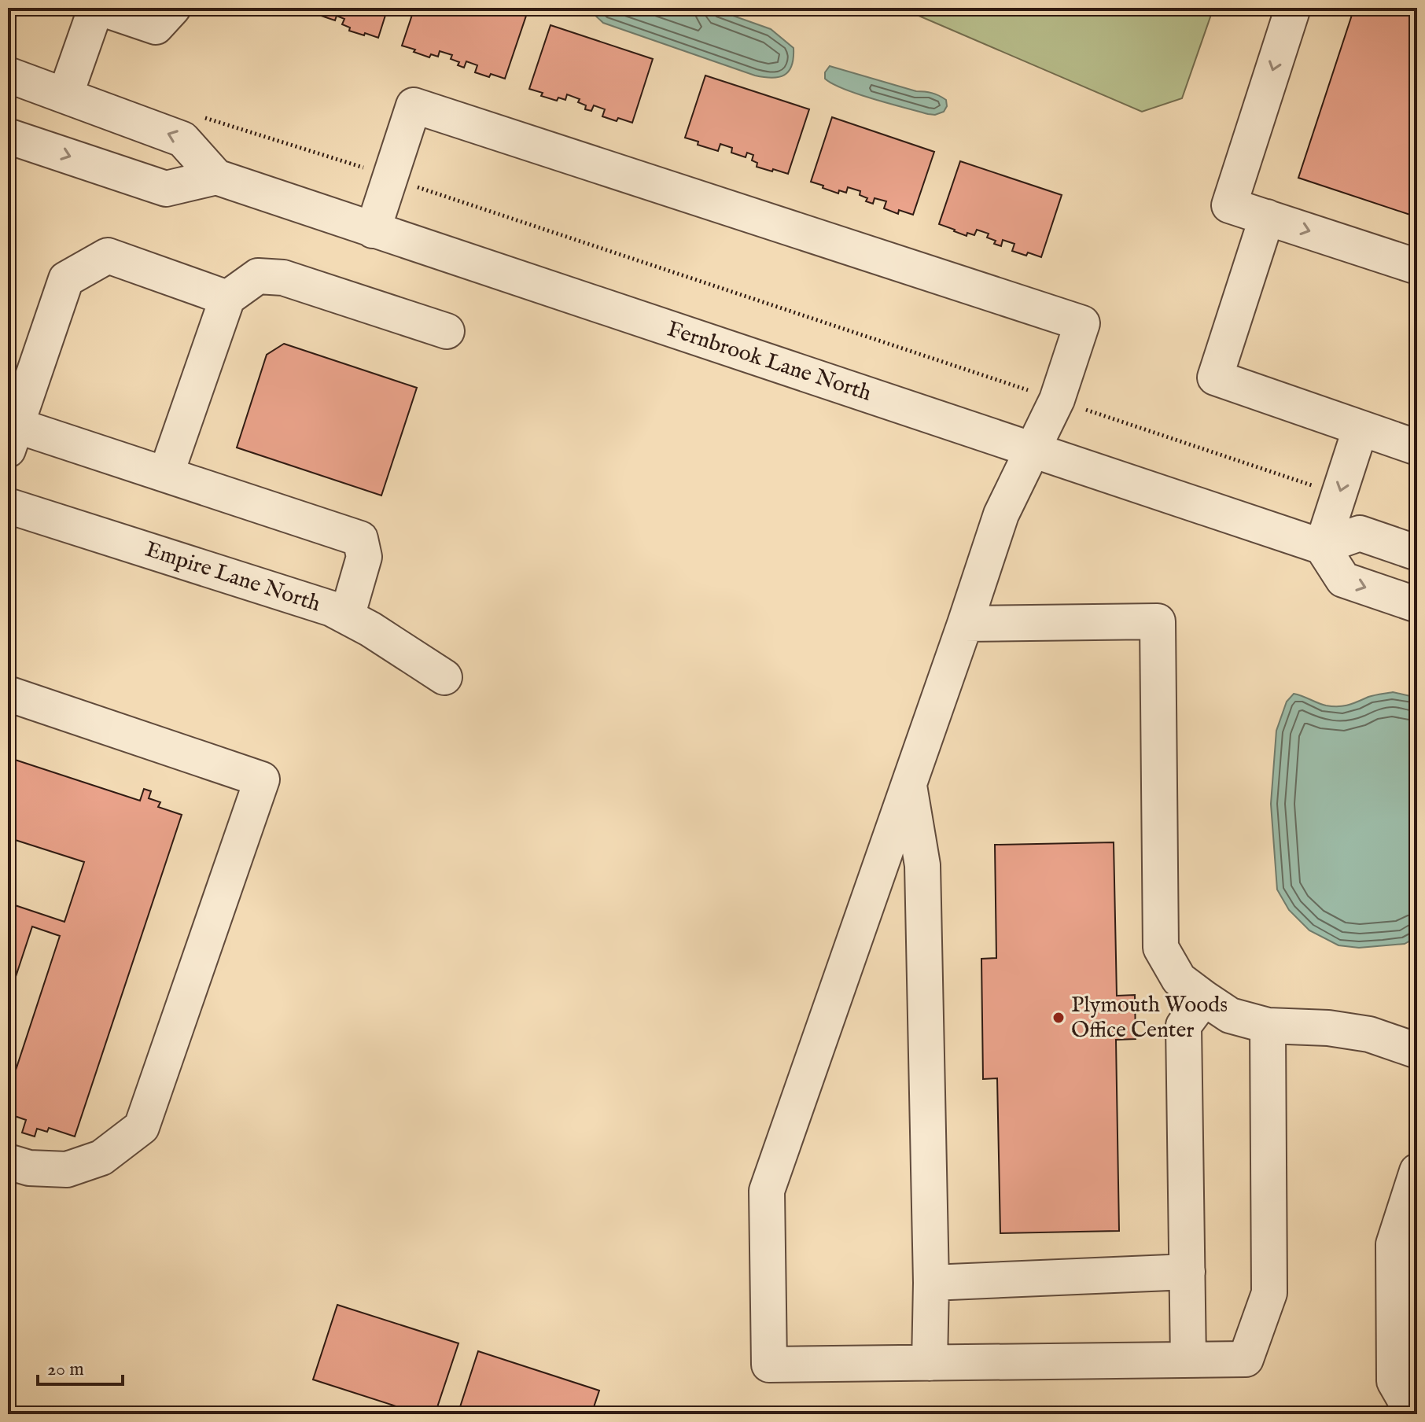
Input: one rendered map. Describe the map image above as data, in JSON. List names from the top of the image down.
{
  "streets": {
    "street": ["Fernbrook Lane North", "Empire Lane North"]
  },
  "places": ["Plymouth Woods Office Center"],
  "scale_bar": "20 m"
}
